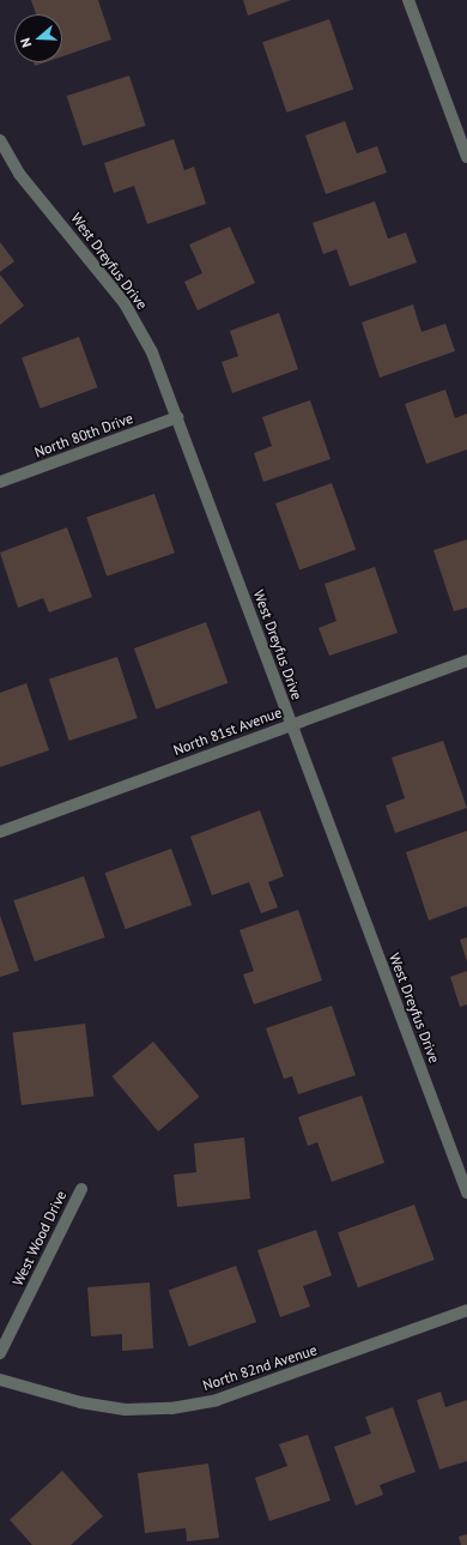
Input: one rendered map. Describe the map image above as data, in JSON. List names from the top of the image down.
{
  "streets": {
    "street": [
      "West Dreyfus Drive",
      "North 80th Drive",
      "North 81st Avenue",
      "West Wood Drive",
      "North 82nd Avenue"
    ]
  },
  "crossings": [
    ["West Dreyfus Drive", "North 80th Drive"],
    ["West Dreyfus Drive", "North 81st Avenue"]
  ],
  "north": "left"
}
